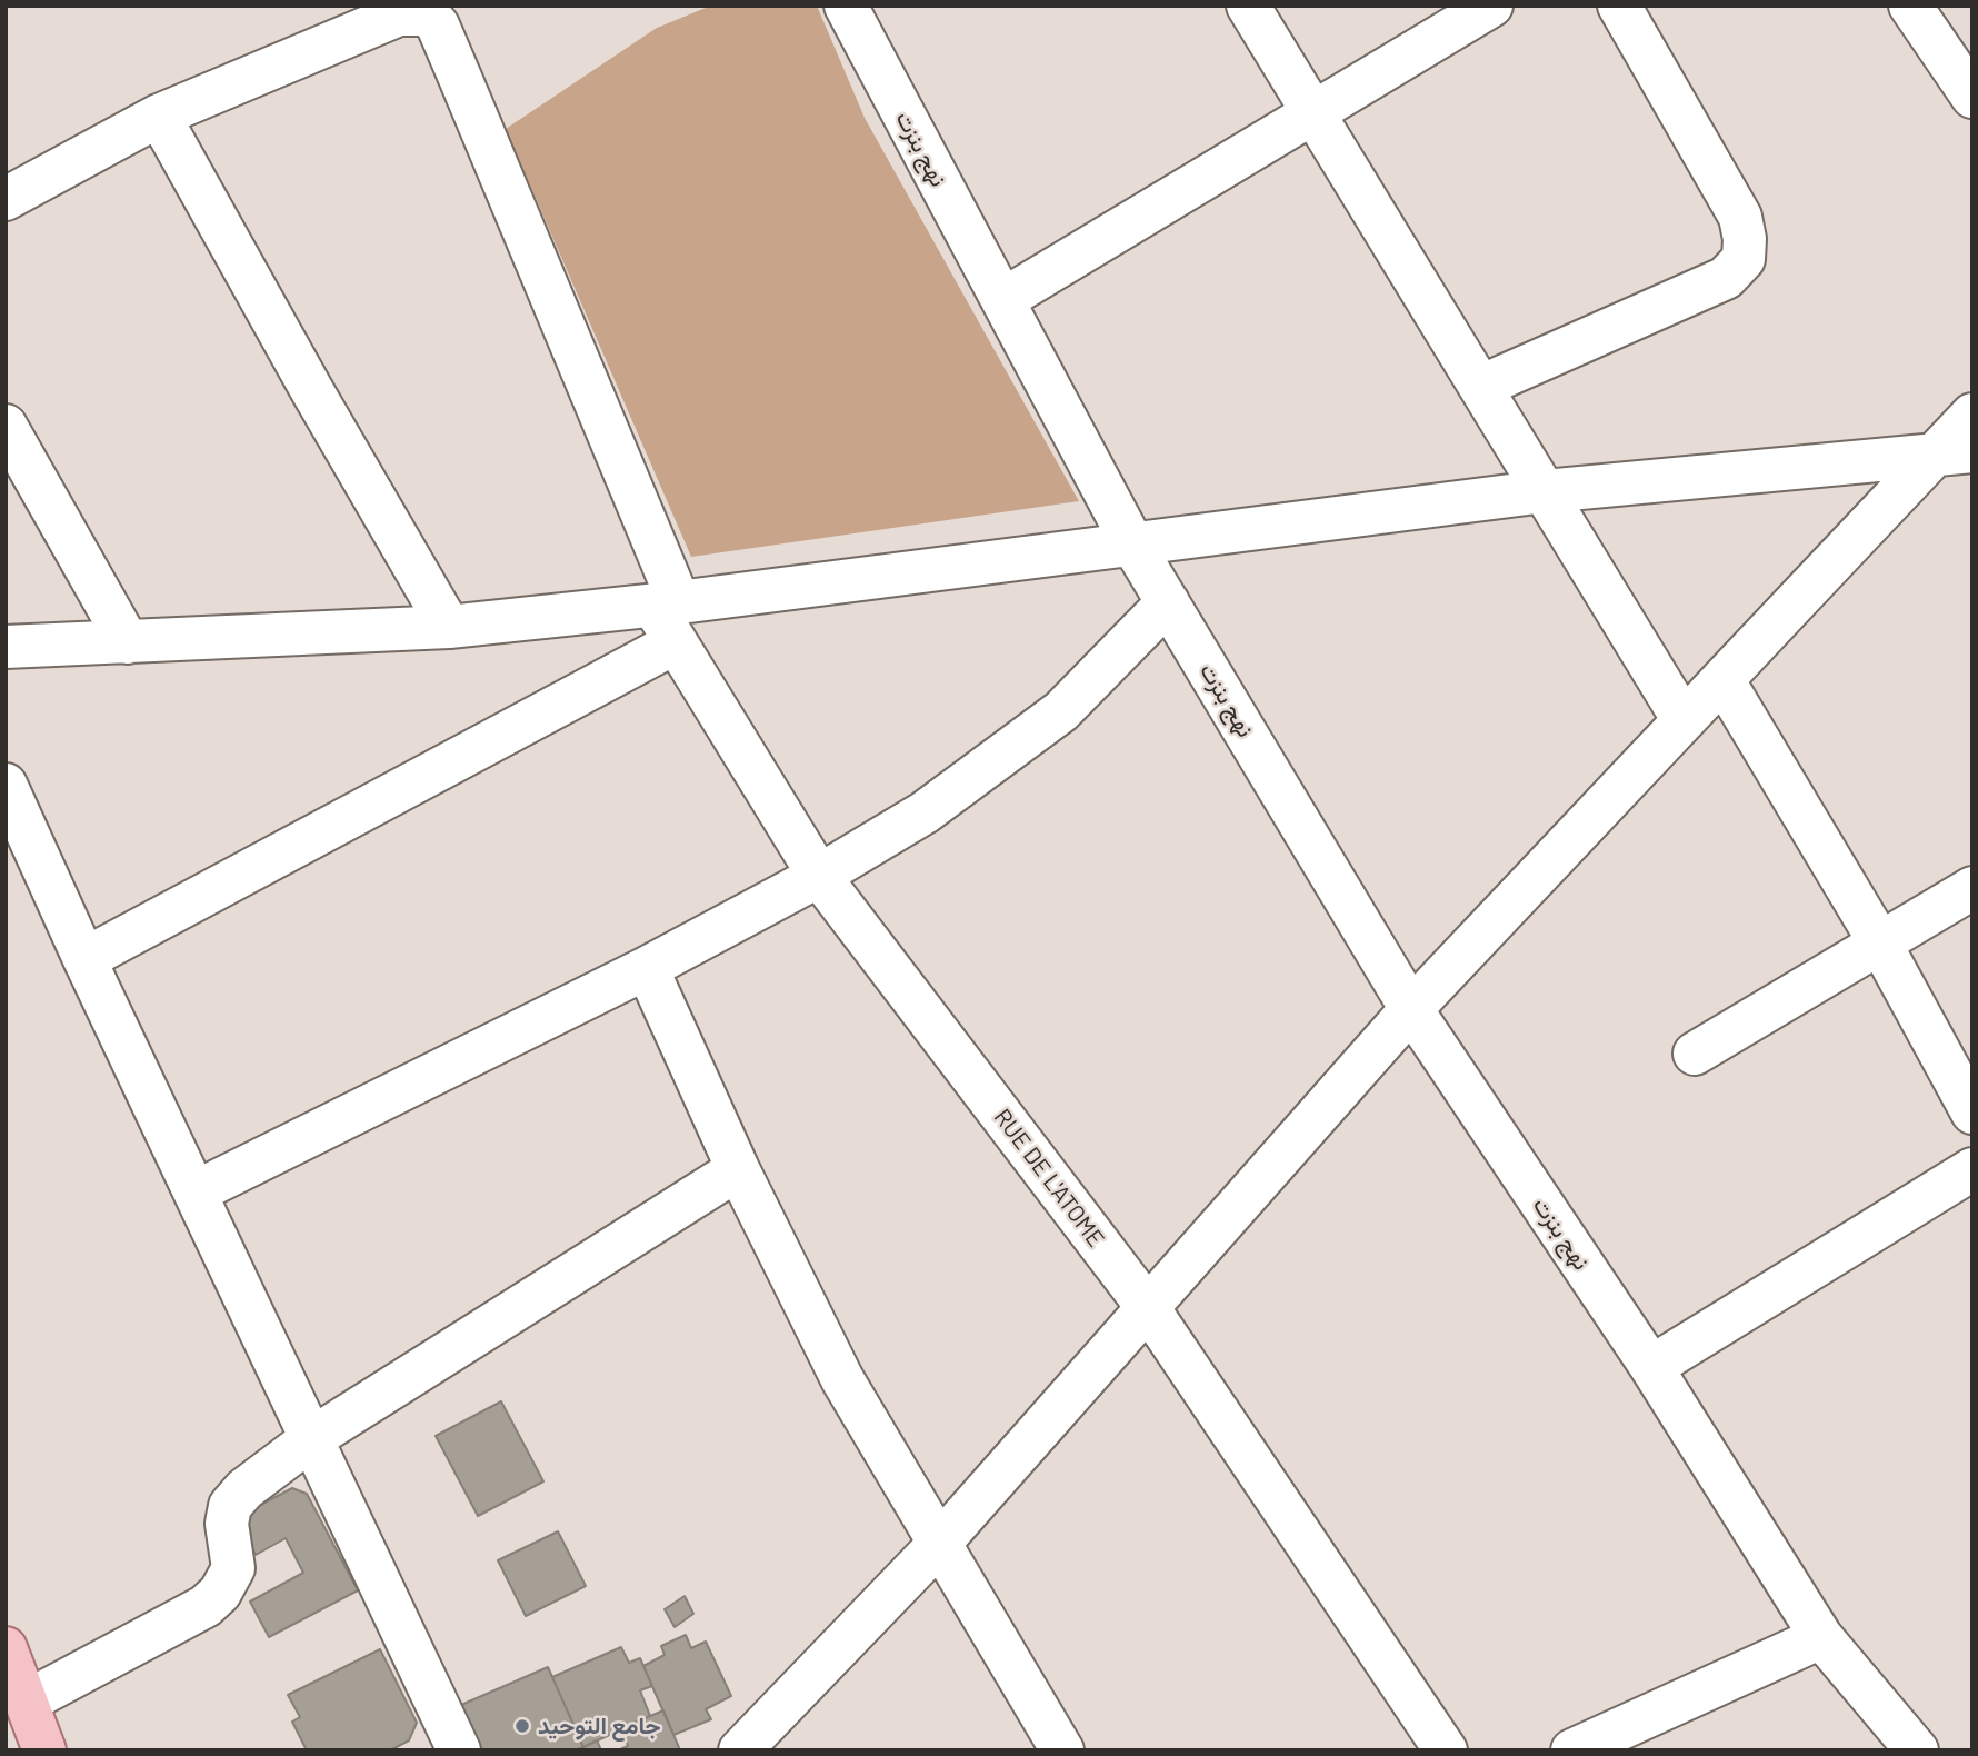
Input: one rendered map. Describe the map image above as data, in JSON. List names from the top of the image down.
{
  "streets": {
    "street": ["نهج بنزت", "RUE DE L'ATOME"]
  },
  "places": ["جامع التوحيد"]
}
